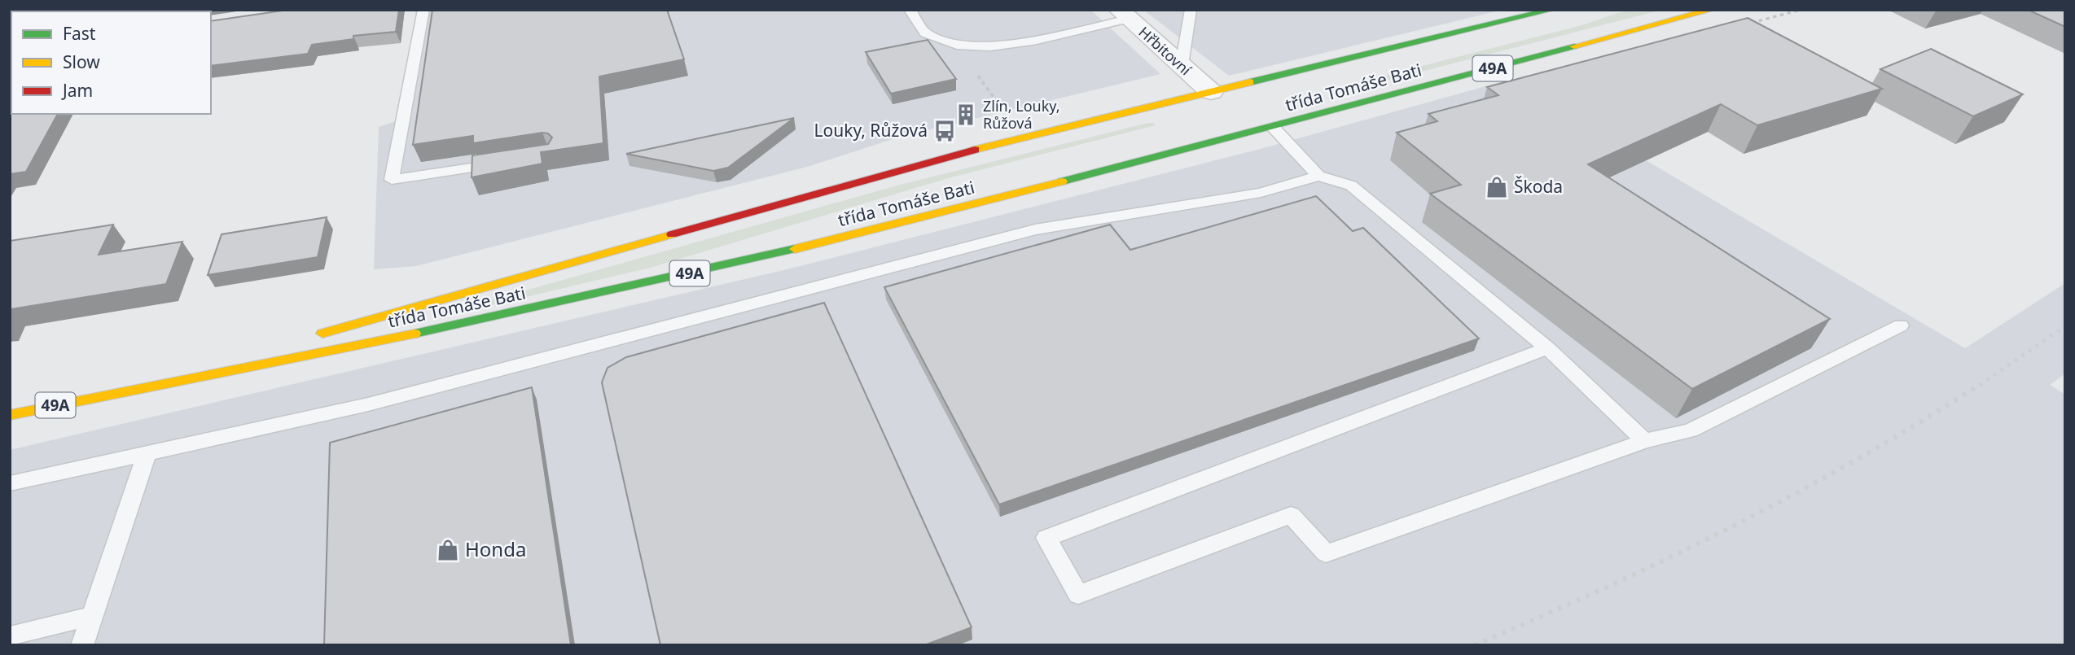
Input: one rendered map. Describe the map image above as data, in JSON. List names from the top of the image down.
{
  "streets": {
    "main road": ["49A", "třída Tomáše Bati"],
    "street": ["Hřbitovní"]
  },
  "crossings": [
    ["Hřbitovní", "třída Tomáše Bati"]
  ],
  "places": {
    "building": ["Zlín, Louky, Růžová"],
    "bus stop": ["Louky, Růžová"],
    "shop": ["Škoda", "Honda"]
  },
  "legend": ["Fast", "Slow", "Jam"]
}
